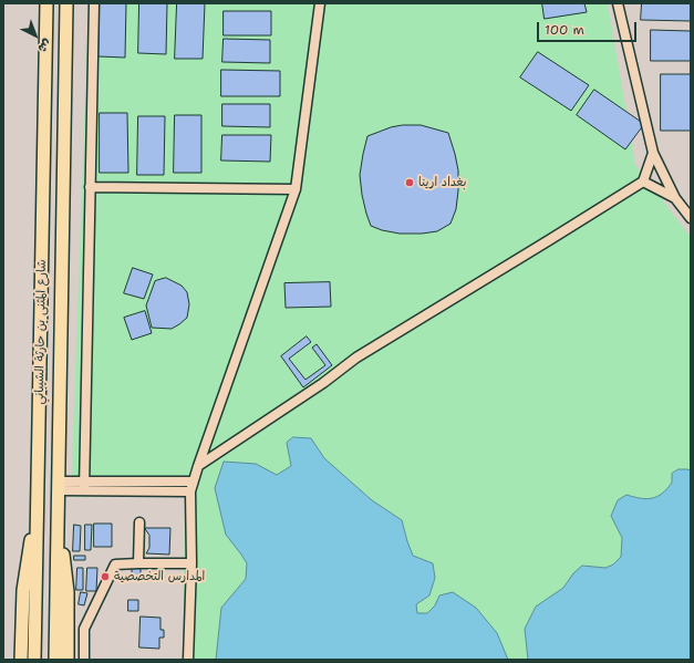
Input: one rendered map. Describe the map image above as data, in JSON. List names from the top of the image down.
{
  "streets": {
    "main road": ["شارع المثنى بن حارثة الشيباني"]
  },
  "places": ["بغداد ارينا", "المدارس التخصصية"],
  "scale_bar": "100 m",
  "north": "bottom right"
}
